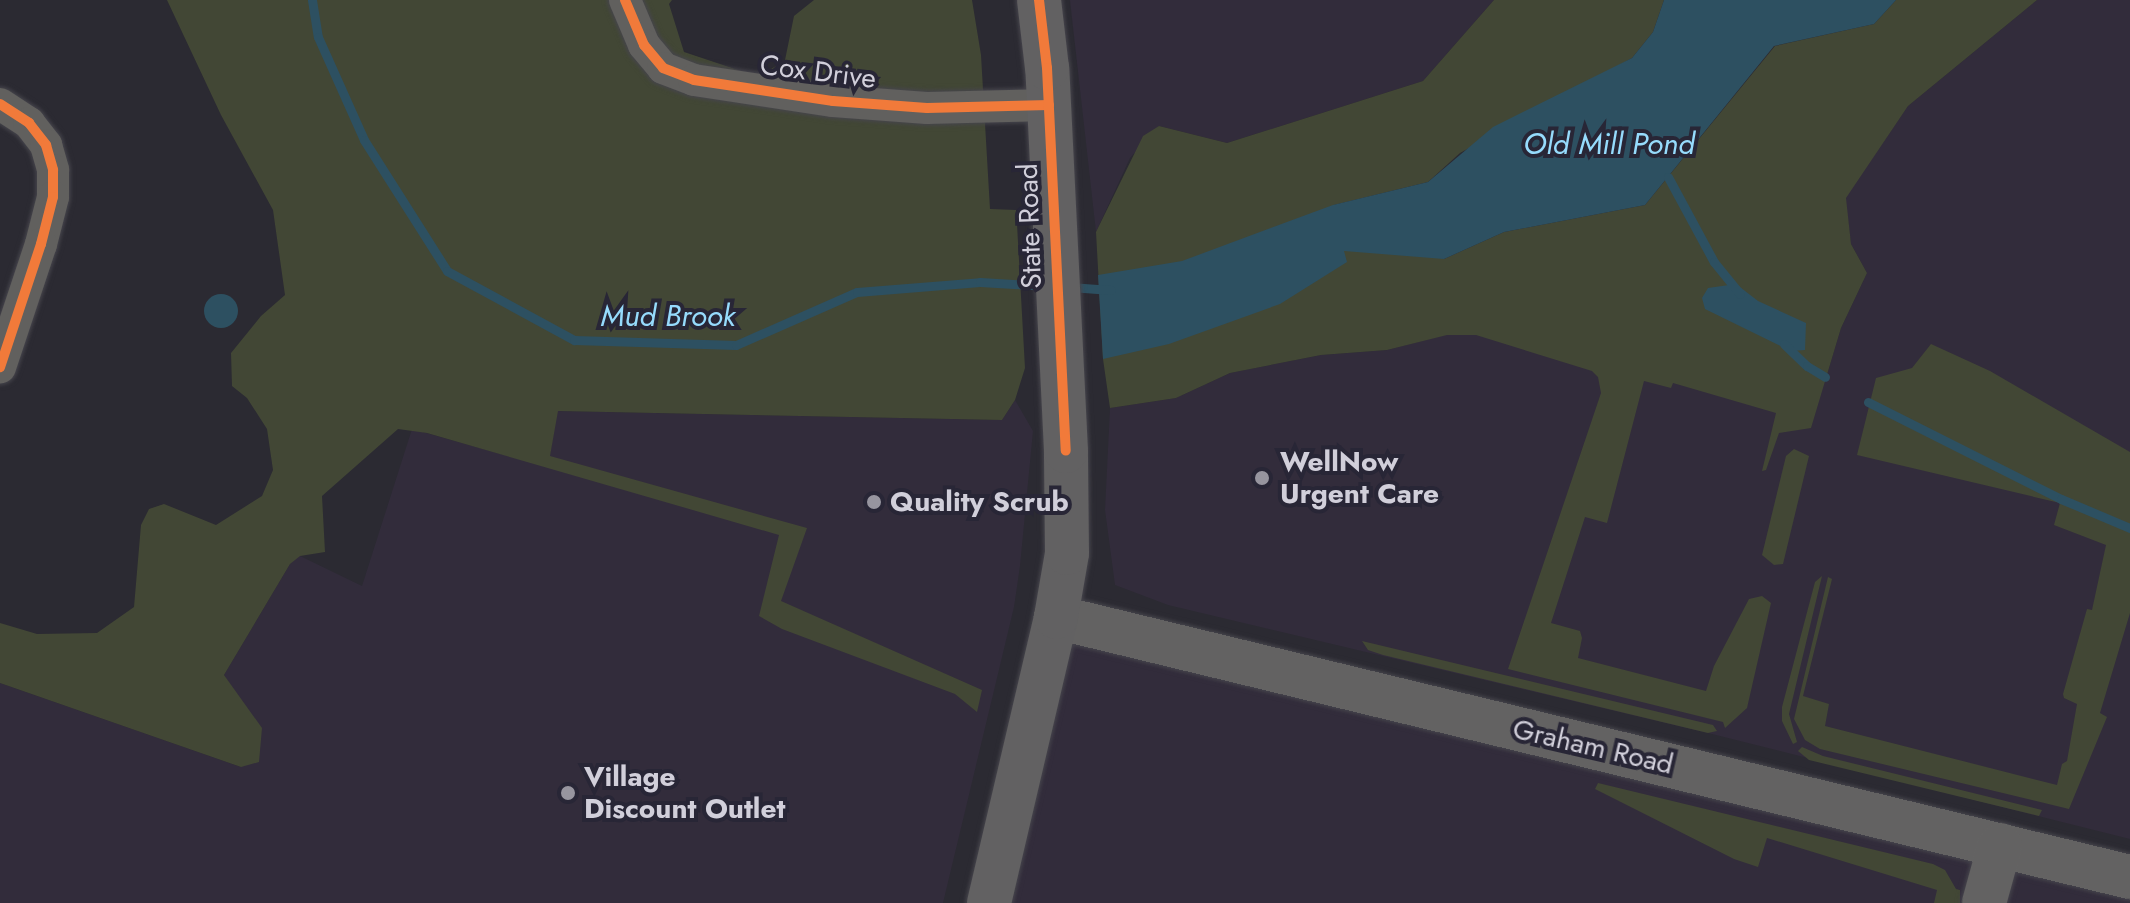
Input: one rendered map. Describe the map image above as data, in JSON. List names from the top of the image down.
{
  "streets": {
    "main road": ["State Road", "Graham Road"],
    "street": ["Cox Drive"]
  },
  "crossings": [
    ["Cox Drive", "State Road"],
    ["State Road", "Graham Road"]
  ],
  "water": ["Old Mill Pond", "Mud Brook"],
  "places": ["WellNow Urgent Care", "Quality Scrub", "Village Discount Outlet"]
}
